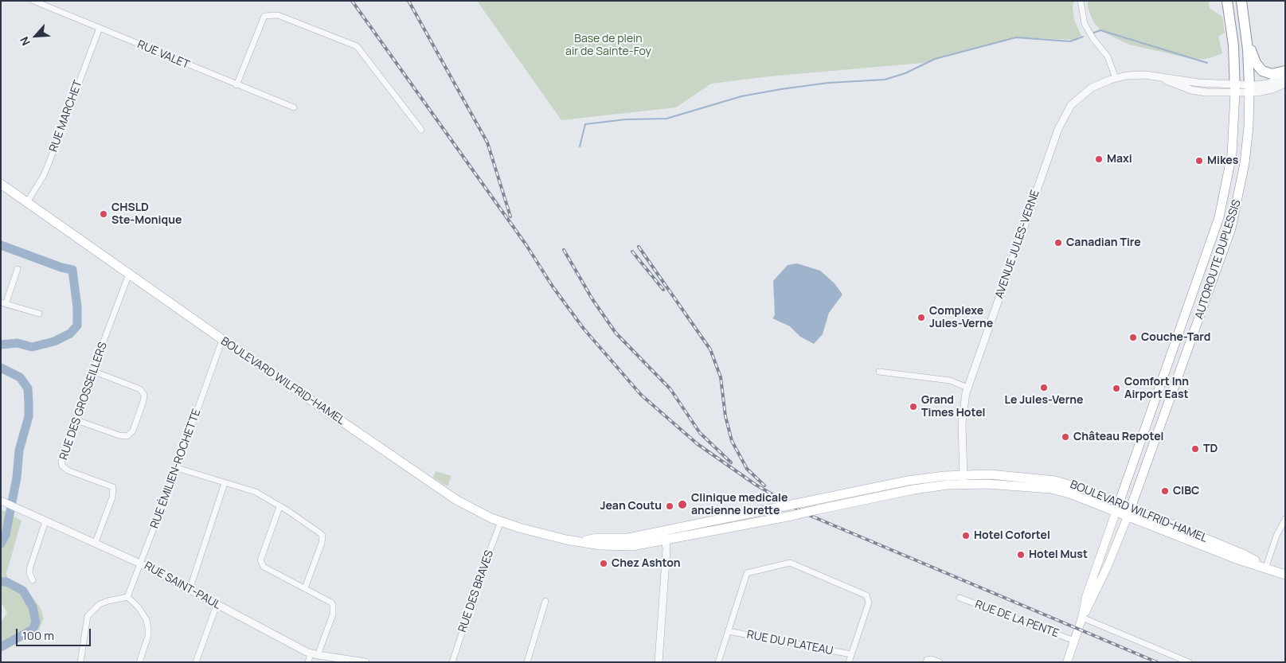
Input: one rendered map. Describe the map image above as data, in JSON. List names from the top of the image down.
{
  "streets": {
    "highway": ["AUTOROUTE DUPLESSIS"],
    "main road": ["BOULEVARD WILFRID-HAMEL"],
    "street": [
      "RUE VALET",
      "RUE MARCHET",
      "AVENUE JULES-VERNE",
      "RUE DES GROSSEILLERS",
      "RUE ÉMILIEN-ROCHETTE",
      "RUE SAINT-PAUL",
      "RUE DES BRAVES",
      "RUE DE LA PENTE",
      "RUE DU PLATEAU"
    ]
  },
  "crossings": [
    ["RUE VALET", "RUE MARCHET"],
    ["RUE MARCHET", "BOULEVARD WILFRID-HAMEL"],
    ["AVENUE JULES-VERNE", "AUTOROUTE DUPLESSIS"],
    ["AVENUE JULES-VERNE", "BOULEVARD WILFRID-HAMEL"],
    ["AUTOROUTE DUPLESSIS", "BOULEVARD WILFRID-HAMEL"],
    ["BOULEVARD WILFRID-HAMEL", "RUE DES GROSSEILLERS"],
    ["BOULEVARD WILFRID-HAMEL", "RUE ÉMILIEN-ROCHETTE"],
    ["BOULEVARD WILFRID-HAMEL", "RUE DES BRAVES"],
    ["RUE DES GROSSEILLERS", "RUE SAINT-PAUL"],
    ["RUE ÉMILIEN-ROCHETTE", "RUE SAINT-PAUL"]
  ],
  "parks": ["Base de plein air de Sainte-Foy"],
  "places": [
    "Maxi",
    "Mikes",
    "CHSLD Ste-Monique",
    "Canadian Tire",
    "Complexe Jules-Verne",
    "Couche-Tard",
    "Le Jules-Verne",
    "Comfort Inn Airport East",
    "Grand Times Hotel",
    "Château Repotel",
    "TD",
    "CIBC",
    "Clinique medicale ancienne lorette",
    "Jean Coutu",
    "Hotel Cofortel",
    "Hotel Must",
    "Chez Ashton"
  ],
  "scale_bar": "100 m",
  "north": "bottom left"
}
